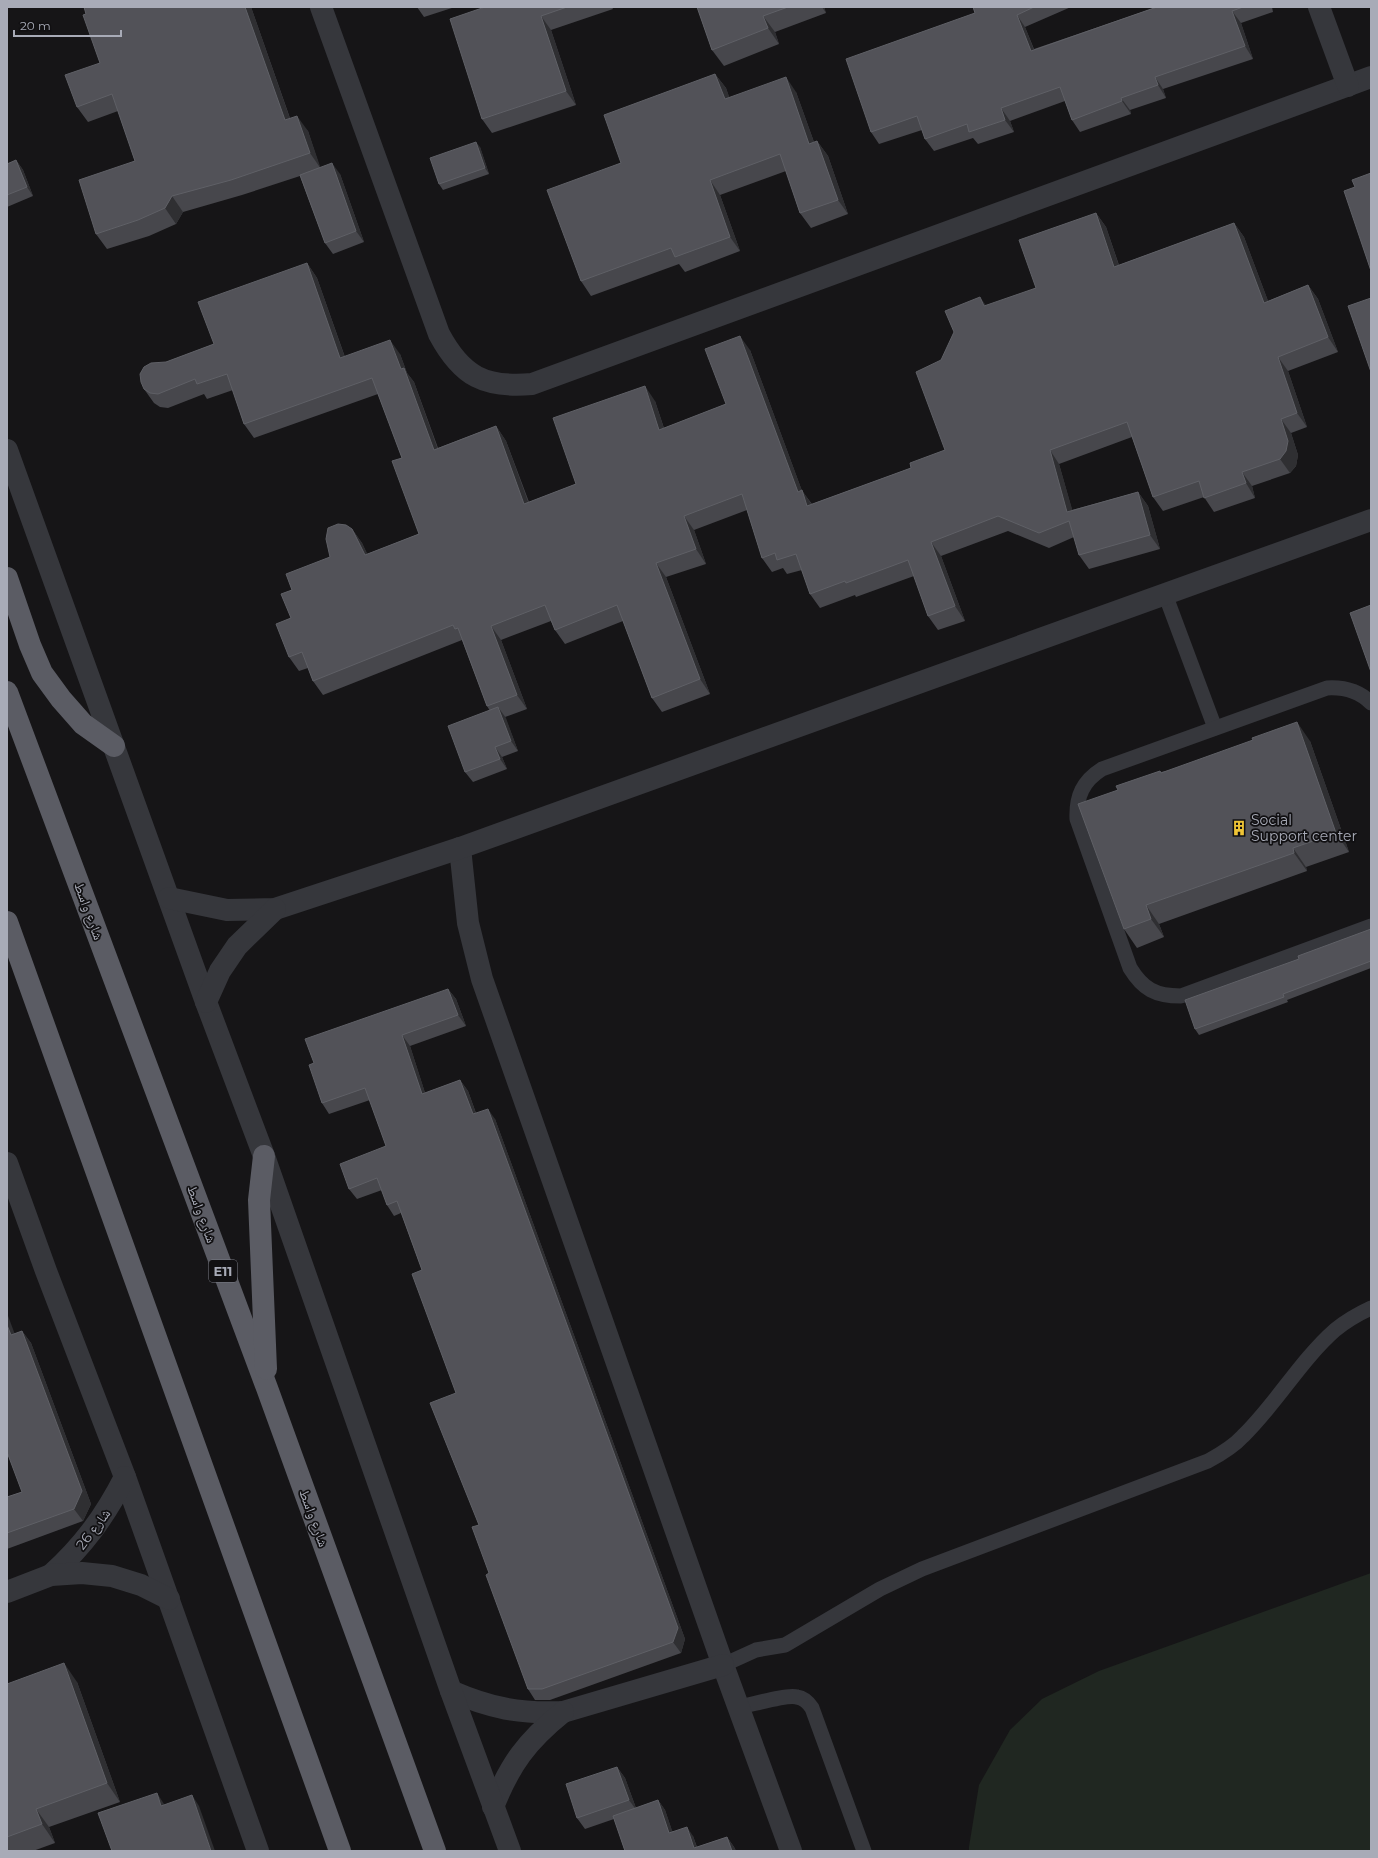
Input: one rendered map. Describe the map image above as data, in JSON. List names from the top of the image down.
{
  "streets": {
    "highway": ["شارع واسط", "E11"],
    "street": ["شارع 26"]
  },
  "places": {
    "building": ["Social Support center"]
  },
  "scale_bar": "20 m"
}
